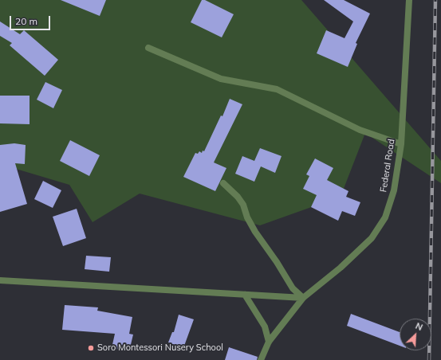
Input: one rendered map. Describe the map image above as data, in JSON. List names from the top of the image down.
{
  "streets": {
    "street": ["Federal Road"]
  },
  "places": ["Soro Montessori Nusery School"],
  "scale_bar": "20 m",
  "north": "top right"
}
